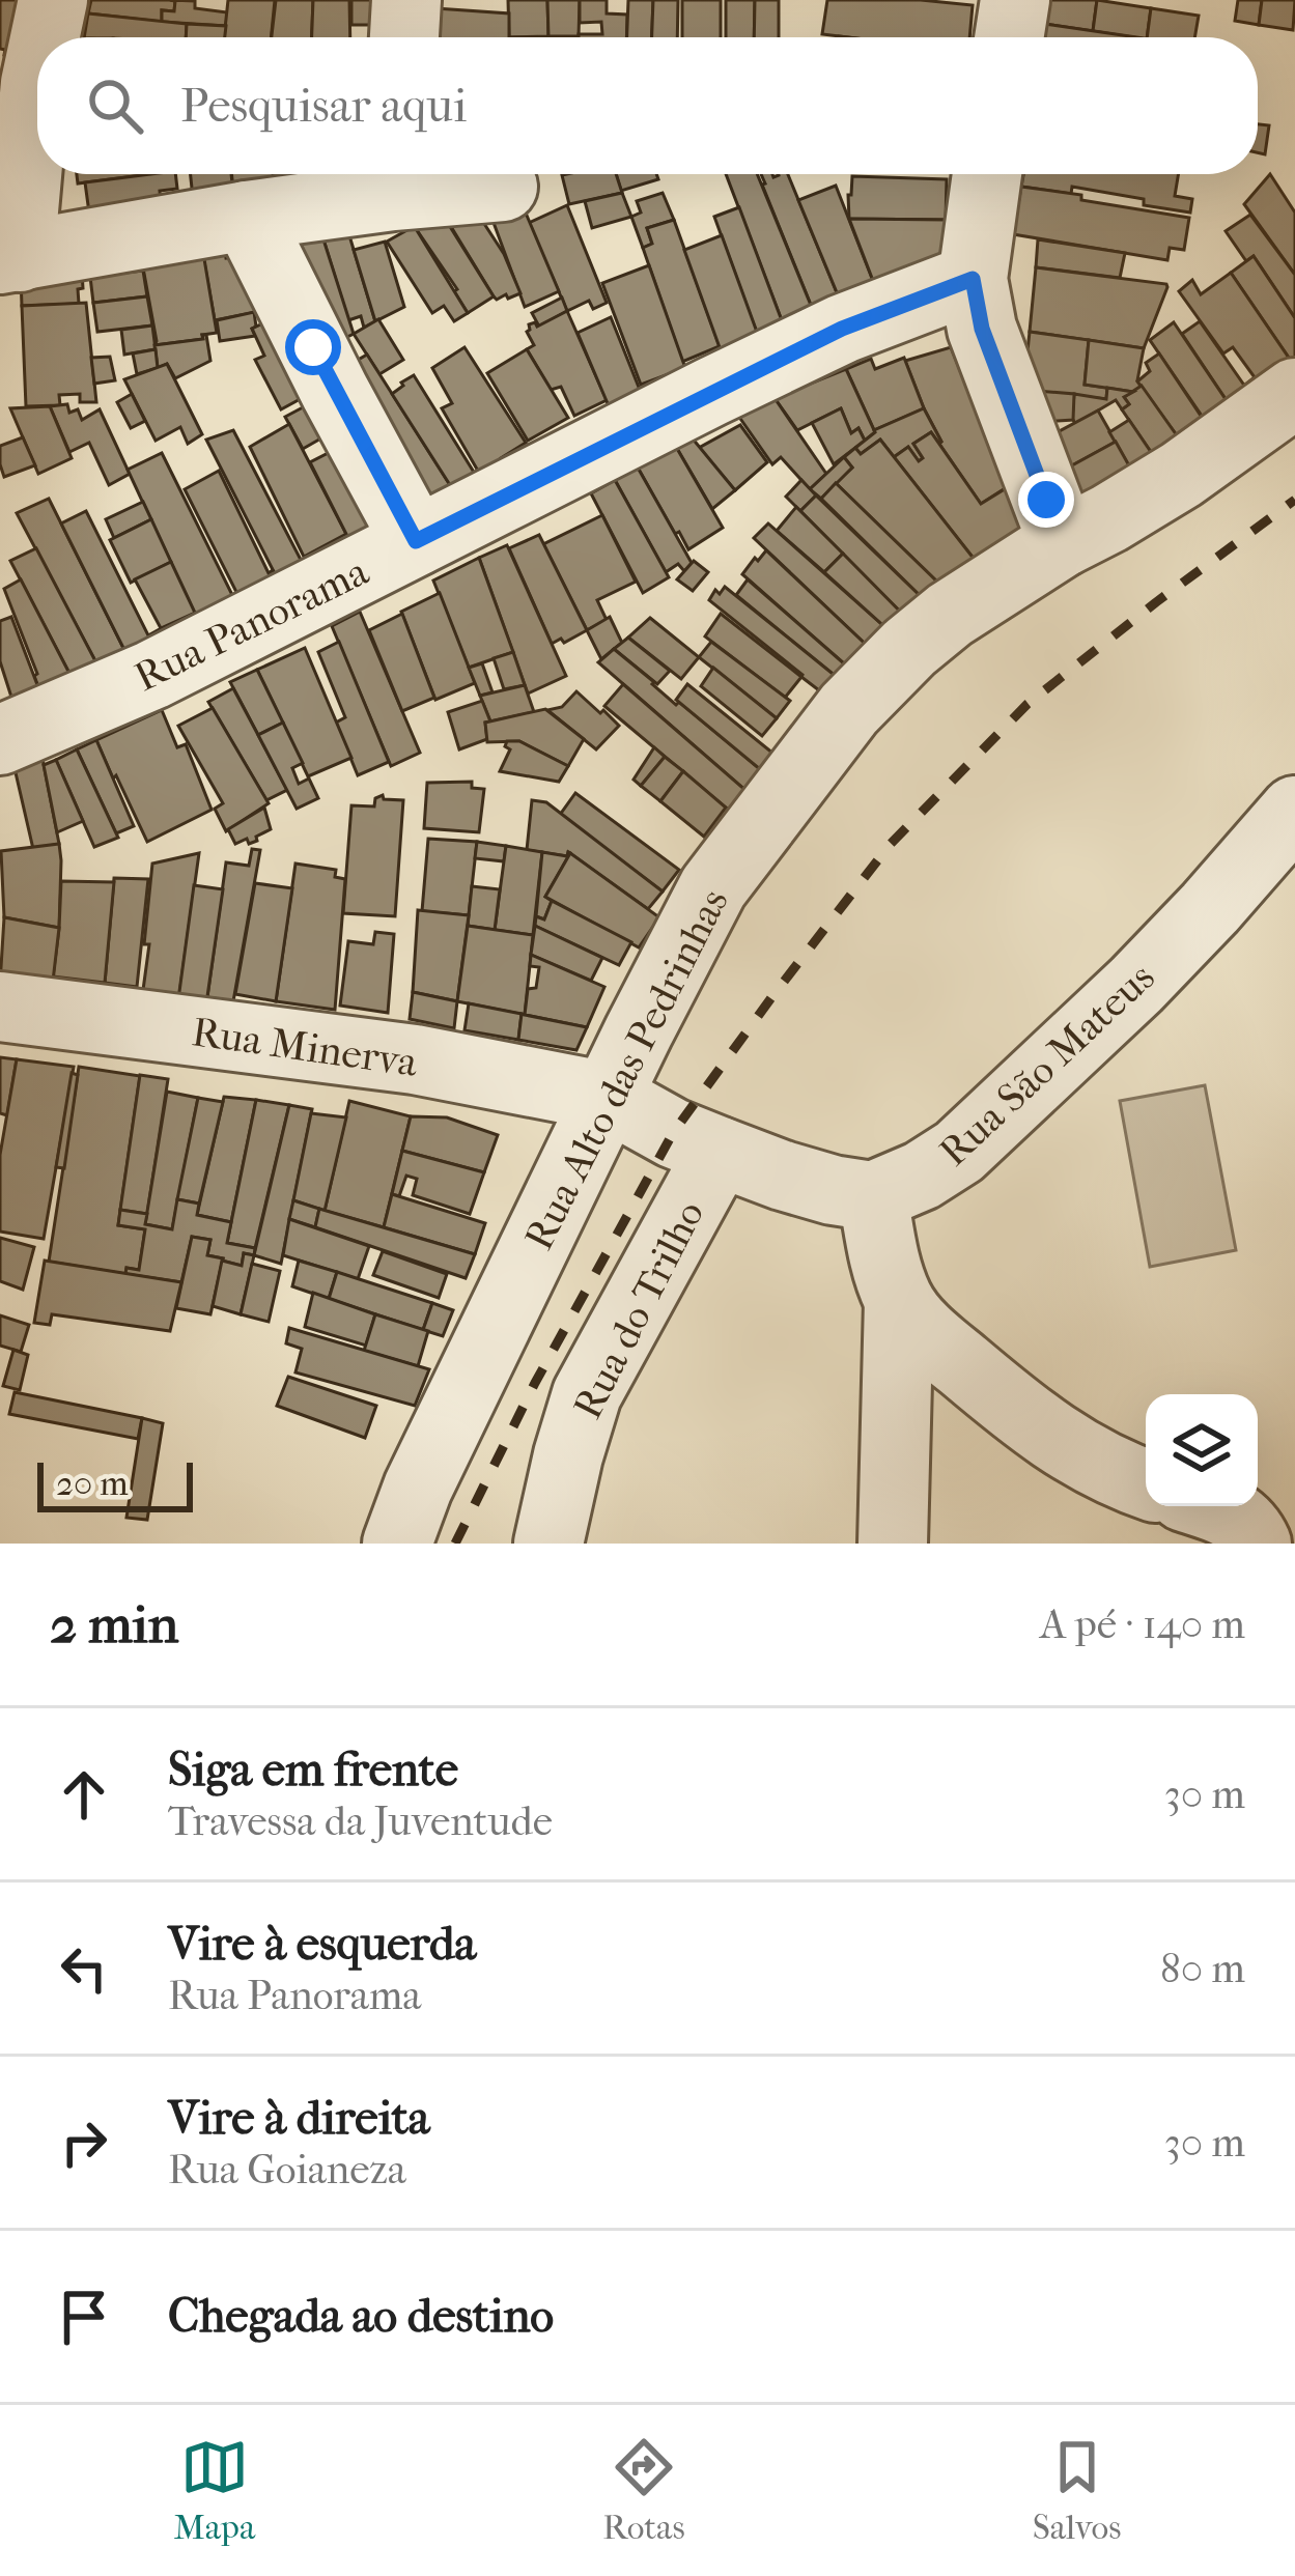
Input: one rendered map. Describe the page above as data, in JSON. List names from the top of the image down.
{
  "streets": {
    "street": [
      "Rua Panorama",
      "Rua Minerva",
      "Rua São Mateus",
      "Rua Alto das Pedrinhas",
      "Rua do Trilho"
    ]
  },
  "crossings": [
    ["Rua Minerva", "Rua Alto das Pedrinhas"]
  ],
  "scale_bar": "20 m",
  "page": {
    "search": "Pesquisar aqui",
    "scale": "20 m",
    "heading": ["2 min", "A pé · 140 m"],
    "list": [
      ["Siga em frente", "Travessa da Juventude", "30 m"],
      ["Vire à esquerda", "Rua Panorama", "80 m"],
      ["Vire à direita", "Rua Goianeza", "30 m"],
      "Chegada ao destino"
    ],
    "nav": ["Mapa", "Rotas", "Salvos"]
  }
}
